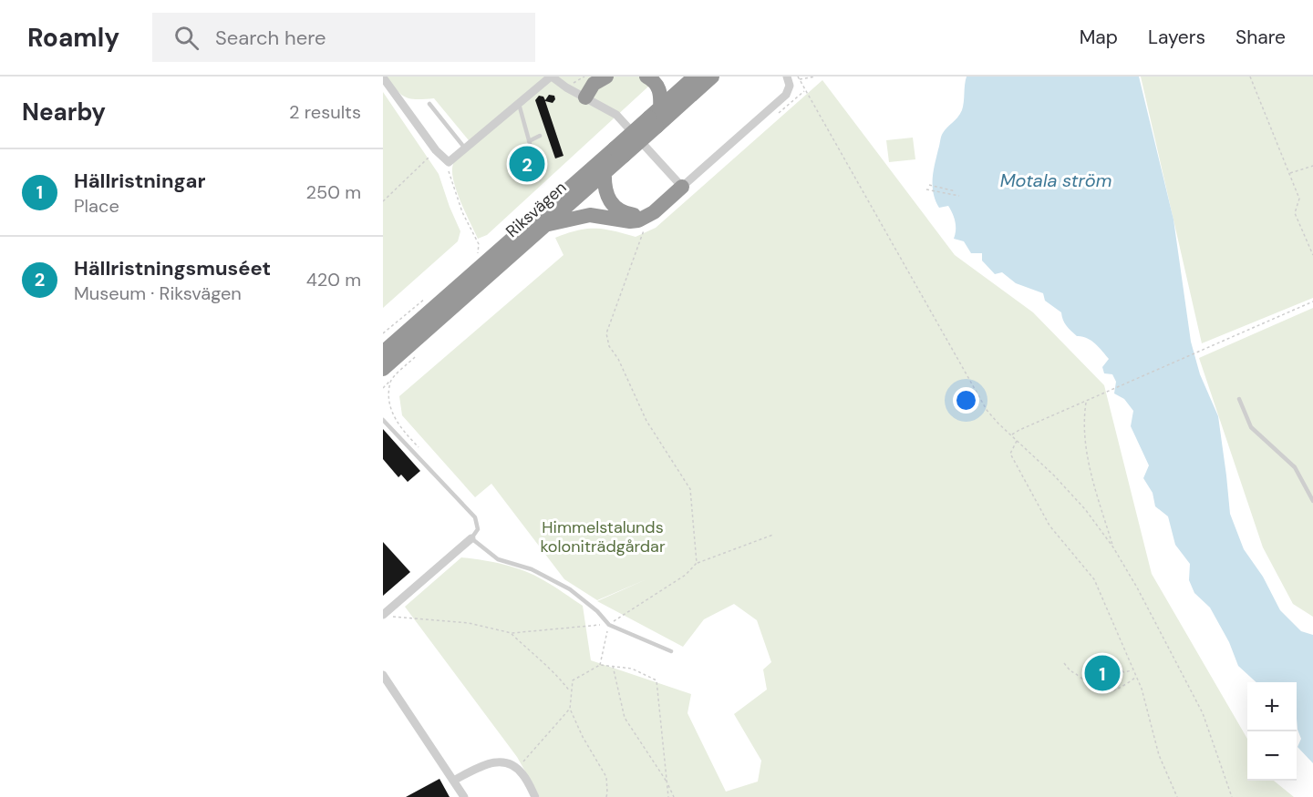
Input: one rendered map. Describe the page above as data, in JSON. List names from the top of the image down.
{
  "streets": {
    "highway": ["Riksvägen"]
  },
  "water": ["Motala ström"],
  "parks": ["Himmelstalunds koloniträdgårdar"],
  "page": {
    "header": "Roamly",
    "search": "Search here",
    "nav": ["Map", "Layers", "Share"],
    "heading": ["Nearby", "2 results"],
    "pins": ["2", "1"],
    "list": [
      {
        "mark": "1",
        "name": "Hällristningar",
        "note": "Place",
        "value": "250 m"
      },
      {
        "mark": "2",
        "name": "Hällristningsmuséet",
        "note": "Museum · Riksvägen",
        "value": "420 m"
      }
    ],
    "map_buttons": ["+", "−"]
  }
}
